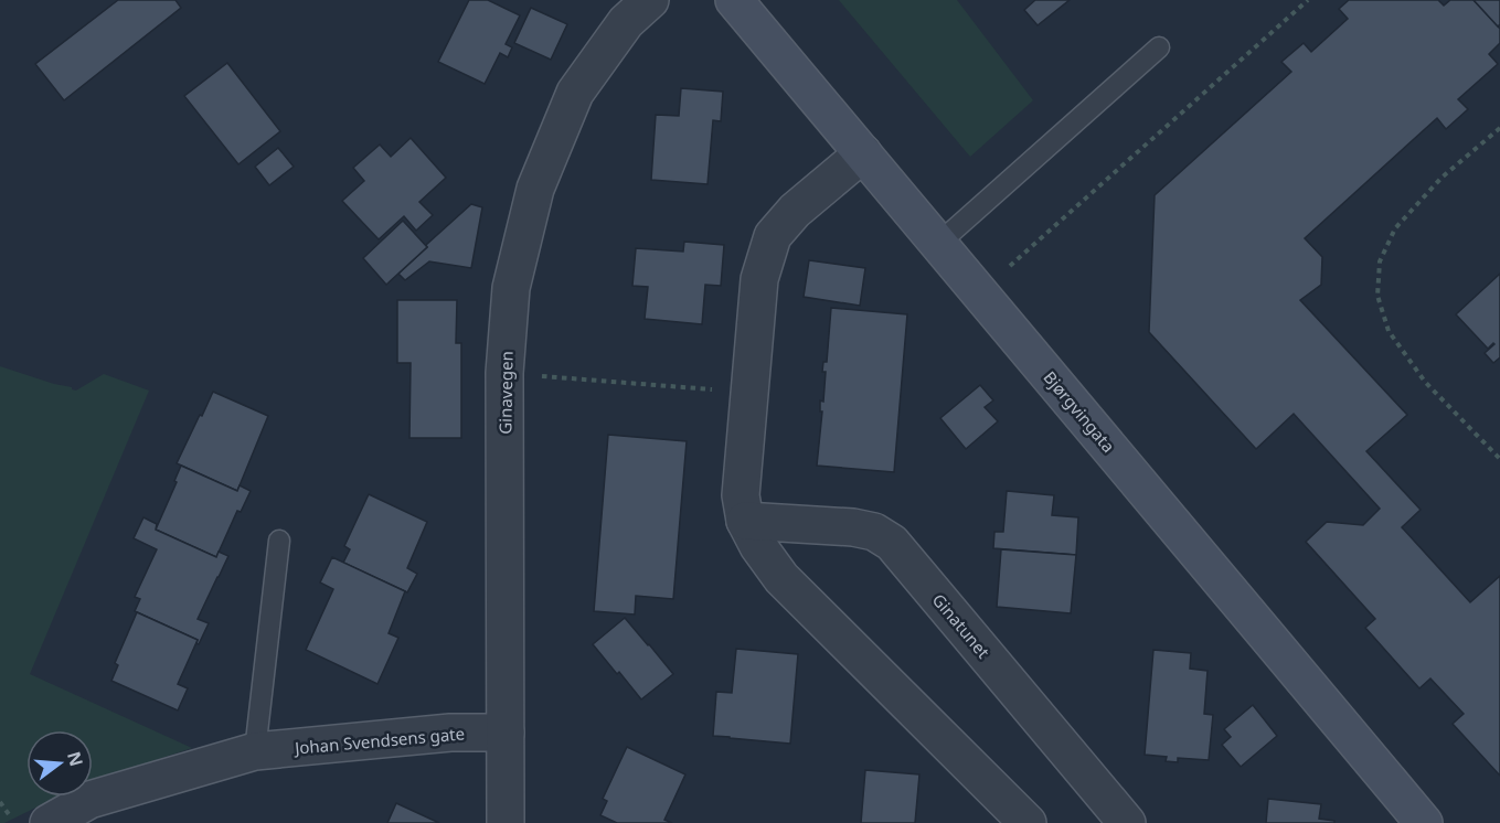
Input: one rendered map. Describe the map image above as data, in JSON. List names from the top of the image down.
{
  "streets": {
    "street": [
      "Ginavegen",
      "Bjørgvingata",
      "Ginatunet",
      "Johan Svendsens gate"
    ]
  },
  "crossings": [
    ["Ginavegen", "Johan Svendsens gate"]
  ],
  "north": "right"
}
